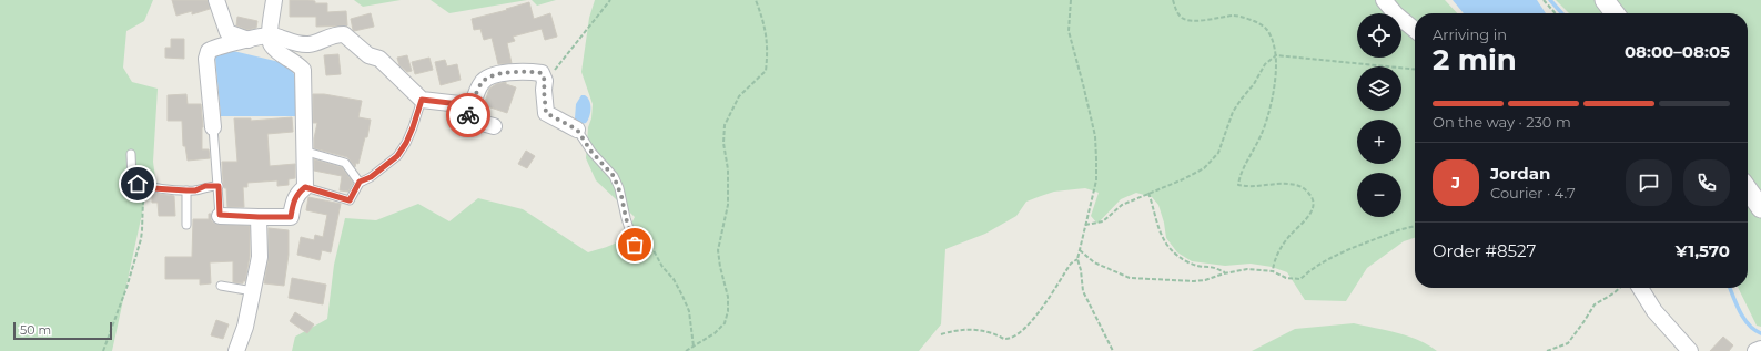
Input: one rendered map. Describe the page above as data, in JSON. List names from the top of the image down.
{
  "scale_bar": "50 m",
  "page": {
    "map_buttons": ["+", "−"],
    "heading": ["2 min", "Arriving in", "08:00–08:05"],
    "panel": [
      "Jordan",
      "Courier · 4.7",
      "Order #8527",
      "¥1,570"
    ],
    "bar": "On the way · 230 m",
    "round": "J",
    "scale": "50 m"
  }
}
